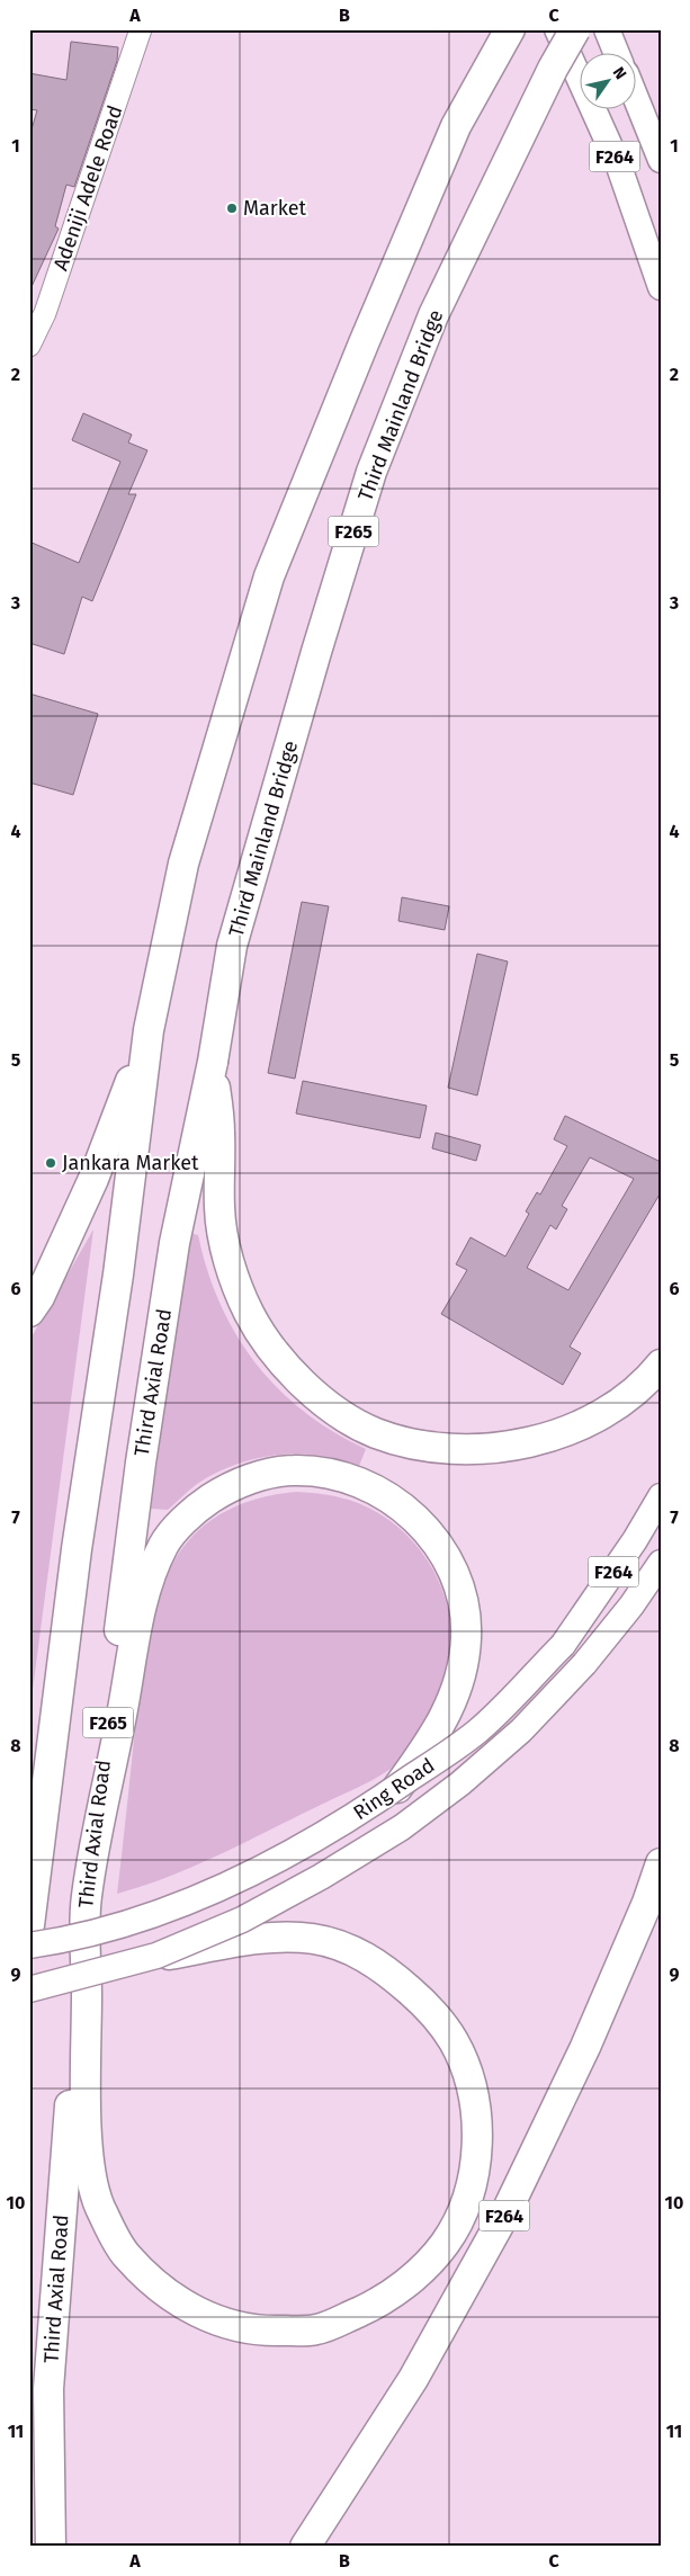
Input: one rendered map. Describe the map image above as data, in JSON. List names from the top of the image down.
{
  "streets": {
    "highway": [
      "F264",
      "Third Mainland Bridge",
      "F265",
      "Third Axial Road"
    ],
    "main road": ["Ring Road"],
    "street": ["Adeniji Adele Road"]
  },
  "crossings": [
    ["Third Mainland Bridge", "Third Axial Road"]
  ],
  "places": ["Market", "Jankara Market"],
  "north": "top right",
  "grid": {
    "columns": ["A", "B", "C"],
    "rows": [
      "1",
      "2",
      "3",
      "4",
      "5",
      "6",
      "7",
      "8",
      "9",
      "10",
      "11"
    ]
  }
}
